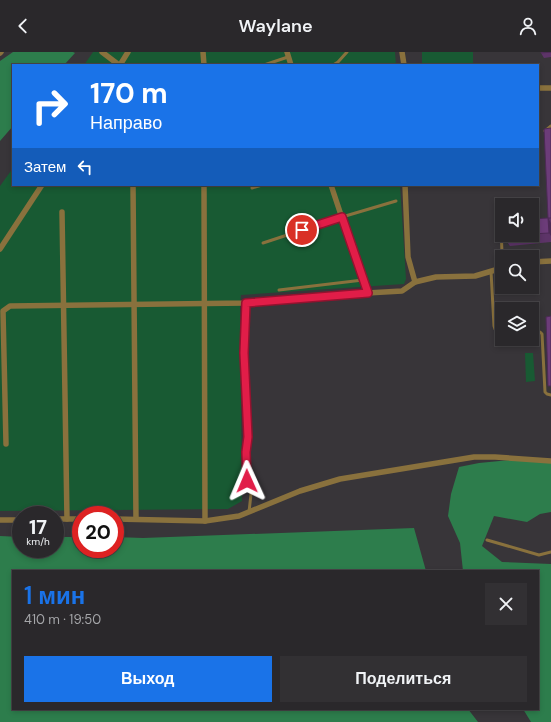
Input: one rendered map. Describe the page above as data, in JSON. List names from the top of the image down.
{
  "page": {
    "header": "Waylane",
    "turn": ["170 m", "Направо"],
    "then": "Затем",
    "speed": "17 km/h",
    "limit": "20",
    "heading": ["1 мин", "410 m · 19:50"],
    "buttons": ["Выход", "Поделиться"]
  }
}
